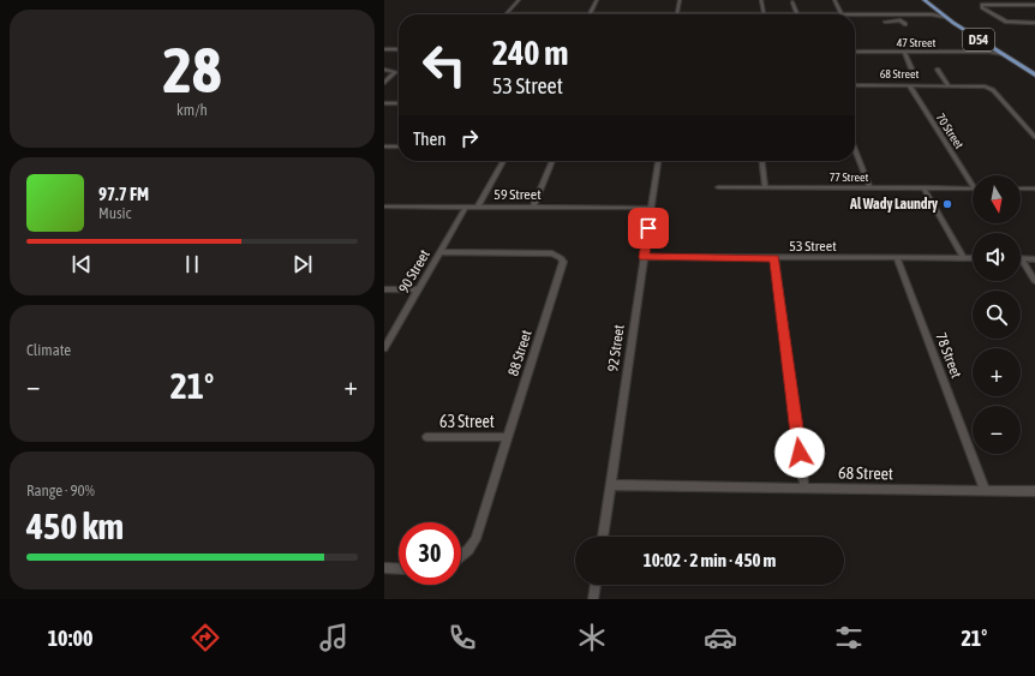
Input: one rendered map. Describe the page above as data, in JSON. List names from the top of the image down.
{
  "streets": {
    "main road": ["D54"],
    "street": [
      "47 Street",
      "68 Street",
      "70 Street",
      "77 Street",
      "59 Street",
      "53 Street",
      "90 Street",
      "92 Street",
      "88 Street",
      "78 Street",
      "63 Street"
    ]
  },
  "crossings": [
    ["D54", "47 Street"],
    ["68 Street", "70 Street"],
    ["68 Street", "92 Street"],
    ["68 Street", "78 Street"],
    ["59 Street", "90 Street"],
    ["59 Street", "92 Street"],
    ["53 Street", "92 Street"],
    ["53 Street", "78 Street"],
    ["90 Street", "88 Street"],
    ["88 Street", "63 Street"]
  ],
  "places": ["Al Wady Laundry"],
  "north": "bottom",
  "page": {
    "tile": [
      ["28", "km/h"],
      "Climate",
      ["Range · 90%", "450 km"]
    ],
    "turn": ["240 m", "53 Street"],
    "then": "Then",
    "song": ["97.7 FM", "Music"],
    "map_buttons": ["+", "−"],
    "heat": ["−", "21°", "+"],
    "limit": "30",
    "trip": "10:02 · 2 min · 450 m",
    "tabs": ["10:00", "21°"]
  }
}
